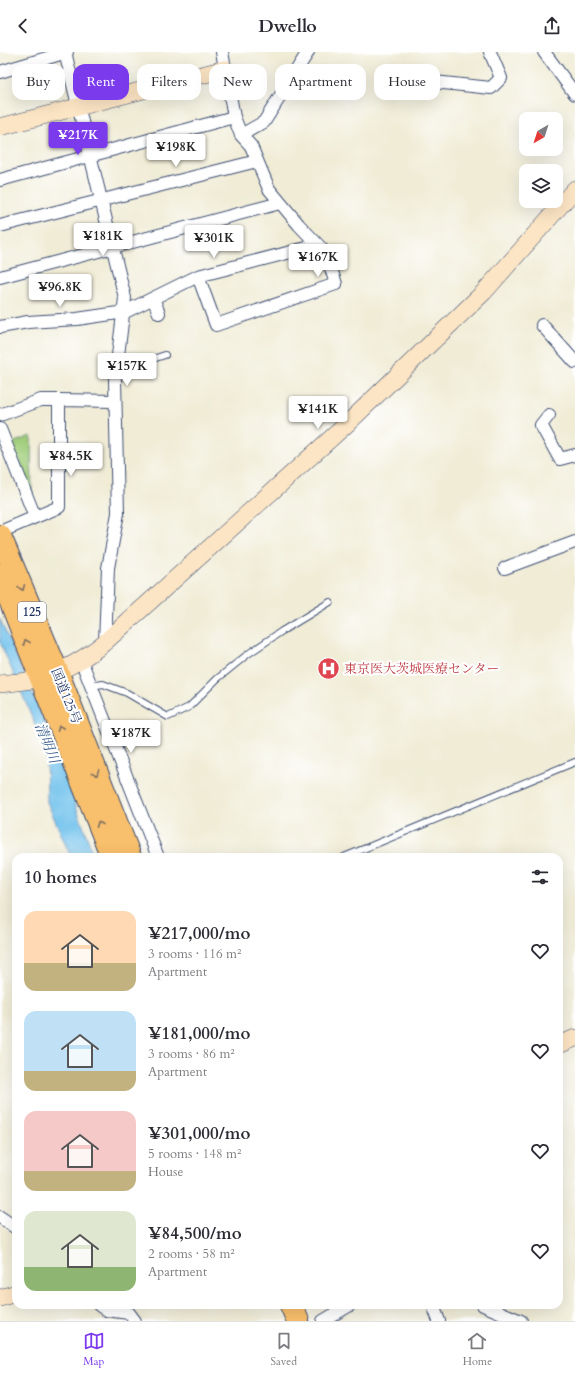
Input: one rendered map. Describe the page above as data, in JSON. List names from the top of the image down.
{
  "streets": {
    "highway": ["125", "国道125号"]
  },
  "water": ["清明川"],
  "places": {
    "hospital": ["東京医大茨城医療センター"]
  },
  "north": "bottom left",
  "page": {
    "header": "Dwello",
    "chip": [
      "Buy",
      "Rent",
      "Filters",
      "New",
      "Apartment",
      "House"
    ],
    "price": [
      "¥217K",
      "¥198K",
      "¥181K",
      "¥301K",
      "¥167K",
      "¥96.8K",
      "¥157K",
      "¥141K",
      "¥84.5K",
      "¥187K"
    ],
    "heading": "10 homes",
    "list": [
      {
        "name": "¥217,000/mo",
        "note": "3 rooms · 116 m² · Apartment"
      },
      {
        "name": "¥181,000/mo",
        "note": "3 rooms · 86 m² · Apartment"
      },
      {
        "name": "¥301,000/mo",
        "note": "5 rooms · 148 m² · House"
      },
      {
        "name": "¥84,500/mo",
        "note": "2 rooms · 58 m² · Apartment"
      }
    ],
    "tabs": ["Map", "Saved", "Home"]
  }
}
